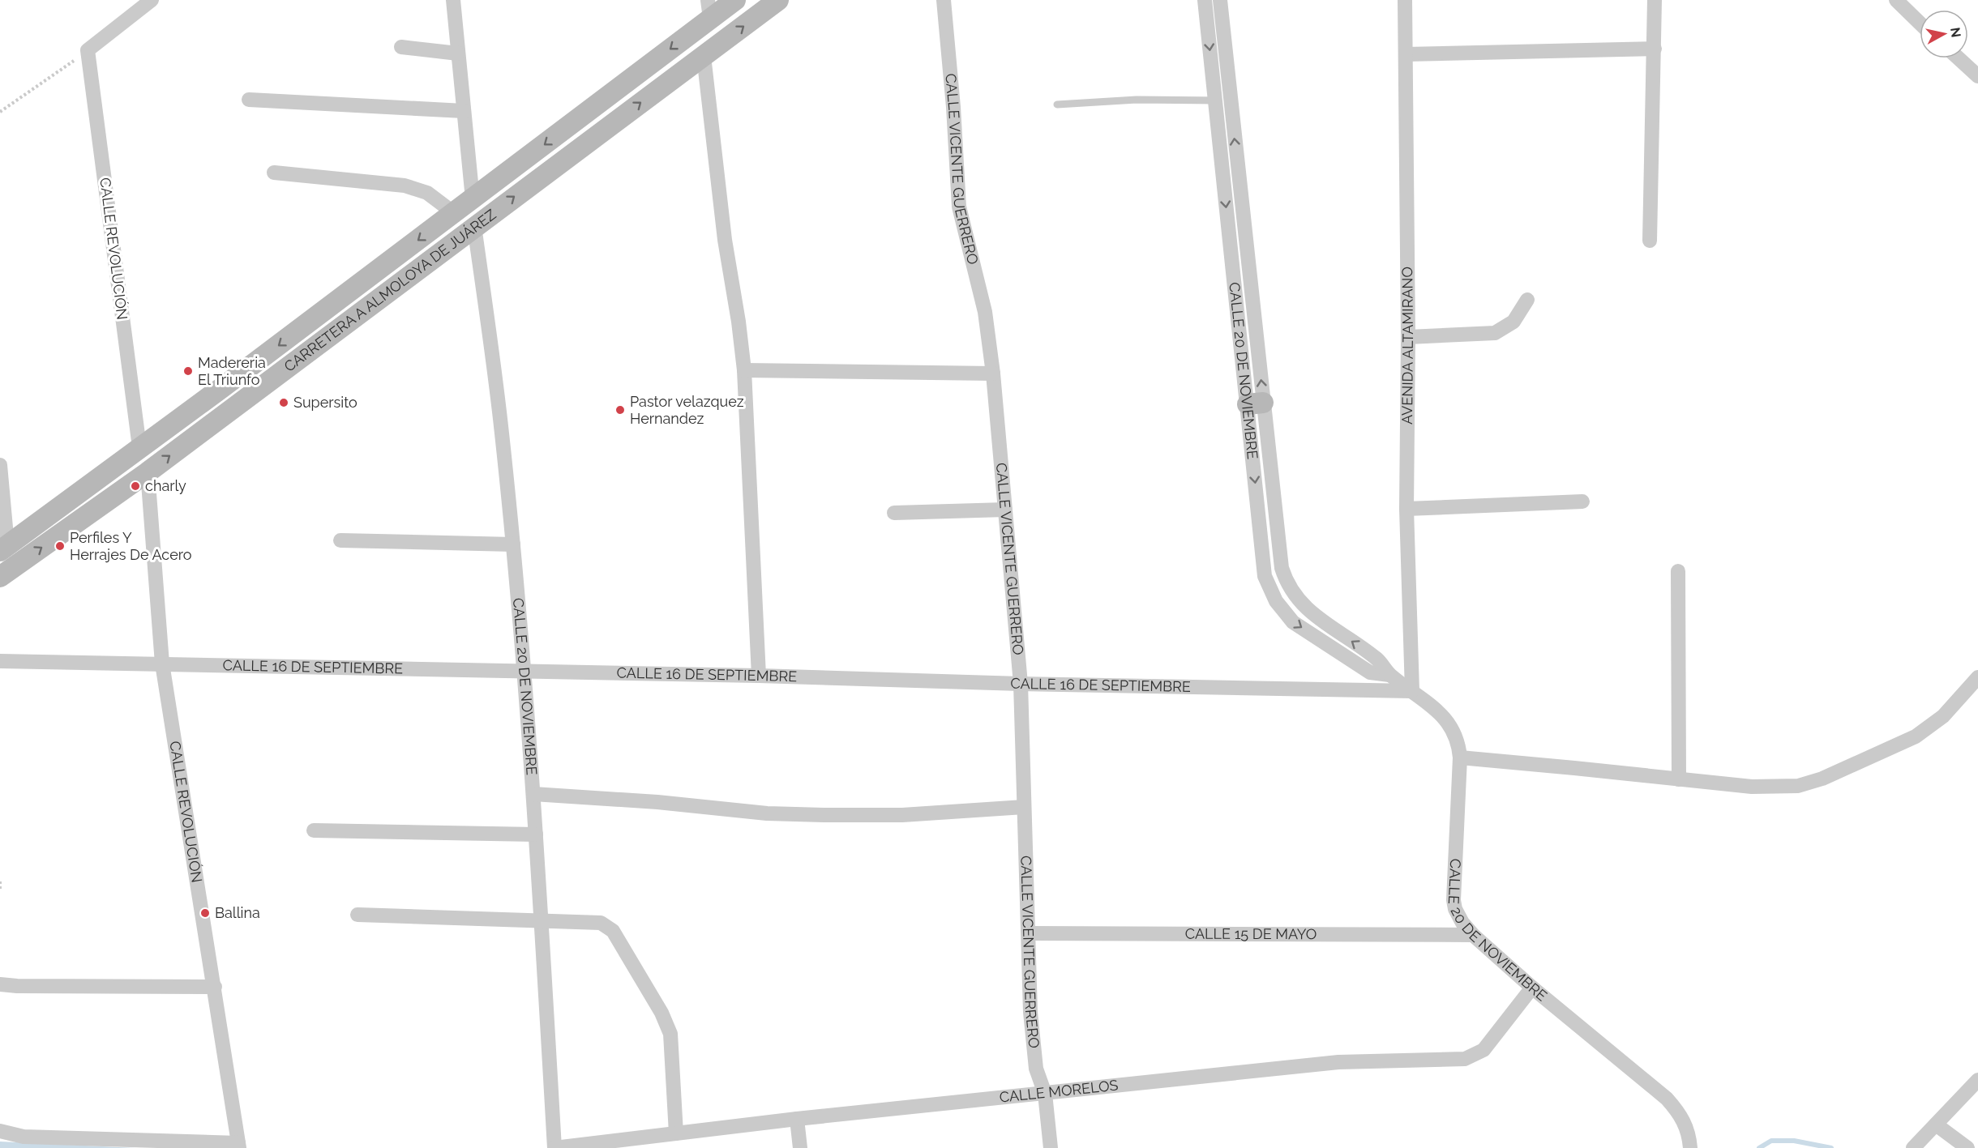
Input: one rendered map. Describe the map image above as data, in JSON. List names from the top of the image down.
{
  "streets": {
    "main road": ["CARRETERA A ALMOLOYA DE JUÁREZ"],
    "street": [
      "CALLE VICENTE GUERRERO",
      "CALLE REVOLUCIÓN",
      "AVENIDA ALTAMIRANO",
      "CALLE 20 DE NOVIEMBRE",
      "CALLE 16 DE SEPTIEMBRE",
      "CALLE 15 DE MAYO",
      "CALLE MORELOS"
    ]
  },
  "crossings": [
    ["CALLE VICENTE GUERRERO", "CALLE 16 DE SEPTIEMBRE"],
    ["CALLE VICENTE GUERRERO", "CALLE 15 DE MAYO"],
    ["CALLE VICENTE GUERRERO", "CALLE MORELOS"],
    ["CALLE REVOLUCIÓN", "CARRETERA A ALMOLOYA DE JUÁREZ"],
    ["CALLE REVOLUCIÓN", "CALLE 16 DE SEPTIEMBRE"],
    ["CARRETERA A ALMOLOYA DE JUÁREZ", "CALLE 20 DE NOVIEMBRE"],
    ["AVENIDA ALTAMIRANO", "CALLE 20 DE NOVIEMBRE"],
    ["AVENIDA ALTAMIRANO", "CALLE 16 DE SEPTIEMBRE"],
    ["CALLE 20 DE NOVIEMBRE", "CALLE 16 DE SEPTIEMBRE"],
    ["CALLE 20 DE NOVIEMBRE", "CALLE 15 DE MAYO"],
    ["CALLE 20 DE NOVIEMBRE", "CALLE MORELOS"]
  ],
  "places": [
    "Madereria El Triunfo",
    "Supersito",
    "Pastor velazquez Hernandez",
    "charly",
    "Perfiles Y Herrajes De Acero",
    "Ballina"
  ],
  "north": "right"
}
